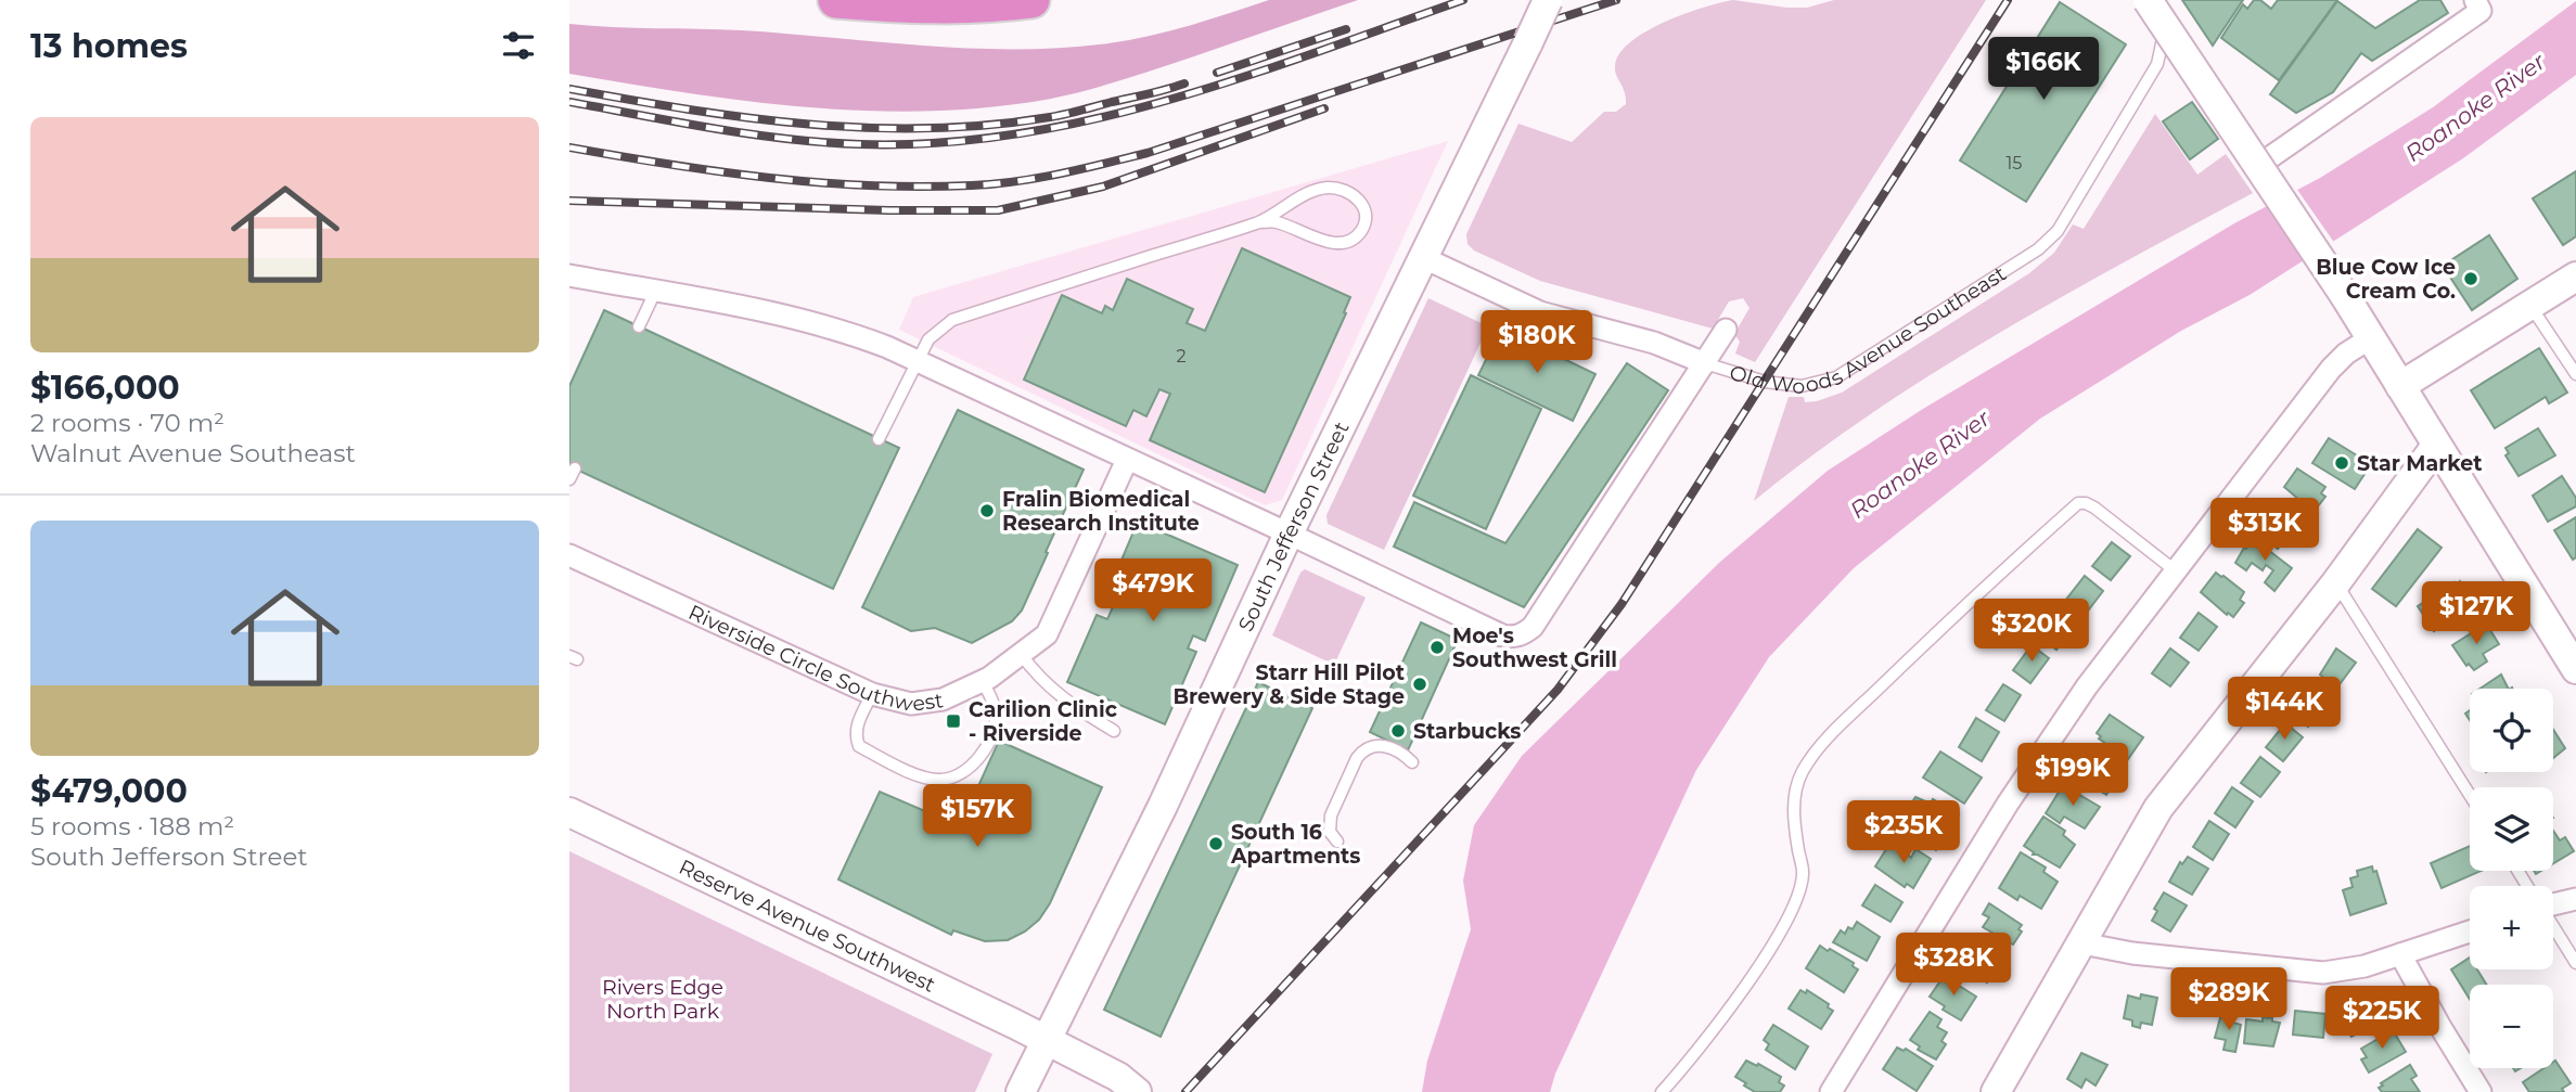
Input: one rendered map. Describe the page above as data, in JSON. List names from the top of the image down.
{
  "streets": {
    "main road": ["South Jefferson Street", "Reserve Avenue Southwest"],
    "street": ["Old Woods Avenue Southeast", "Riverside Circle Southwest"]
  },
  "crossings": [
    ["Old Woods Avenue Southeast", "South Jefferson Street"],
    ["South Jefferson Street", "Reserve Avenue Southwest"]
  ],
  "water": ["Roanoke River"],
  "parks": ["Rivers Edge North Park"],
  "places": {
    "other": [
      "Blue Cow Ice Cream Co.",
      "Star Market",
      "Fralin Biomedical Research Institute",
      "Moe's Southwest Grill",
      "Starr Hill Pilot Brewery & Side Stage",
      "Starbucks",
      "South 16 Apartments"
    ],
    "transit": ["Carilion Clinic - Riverside"]
  },
  "house_numbers": ["15", "2"],
  "page": {
    "heading": "13 homes",
    "price": [
      "$166K",
      "$180K",
      "$313K",
      "$479K",
      "$127K",
      "$320K",
      "$144K",
      "$199K",
      "$157K",
      "$235K",
      "$328K",
      "$289K",
      "$225K"
    ],
    "list": [
      {
        "name": "$166,000",
        "note": "2 rooms · 70 m² · Walnut Avenue Southeast"
      },
      {
        "name": "$479,000",
        "note": "5 rooms · 188 m² · South Jefferson Street"
      }
    ],
    "map_buttons": ["+", "−"]
  }
}
